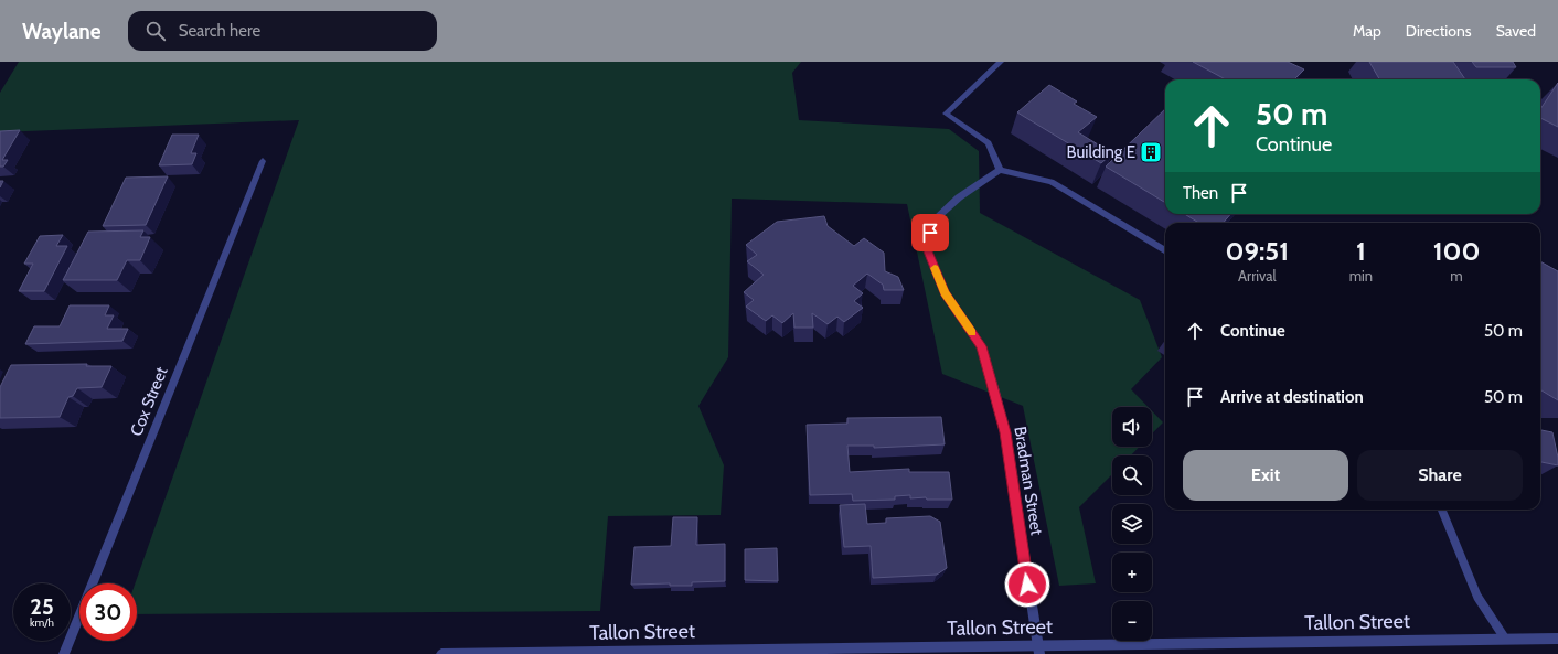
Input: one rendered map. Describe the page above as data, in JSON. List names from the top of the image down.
{
  "streets": {
    "street": ["Cox Street", "Bradman Street", "Tallon Street"]
  },
  "crossings": [
    ["Bradman Street", "Tallon Street"]
  ],
  "places": {
    "building": ["Building E"]
  },
  "page": {
    "header": "Waylane",
    "search": "Search here",
    "nav": ["Map", "Directions", "Saved"],
    "turn": ["50 m", "Continue"],
    "then": "Then",
    "eta": [
      "09:51",
      "Arrival",
      "1",
      "min",
      "100",
      "m"
    ],
    "list": [
      {
        "name": "Continue",
        "value": "50 m"
      },
      {
        "name": "Arrive at destination",
        "value": "50 m"
      }
    ],
    "map_buttons": ["+", "−"],
    "buttons": ["Exit", "Share"],
    "speed": "25 km/h",
    "limit": "30"
  }
}
